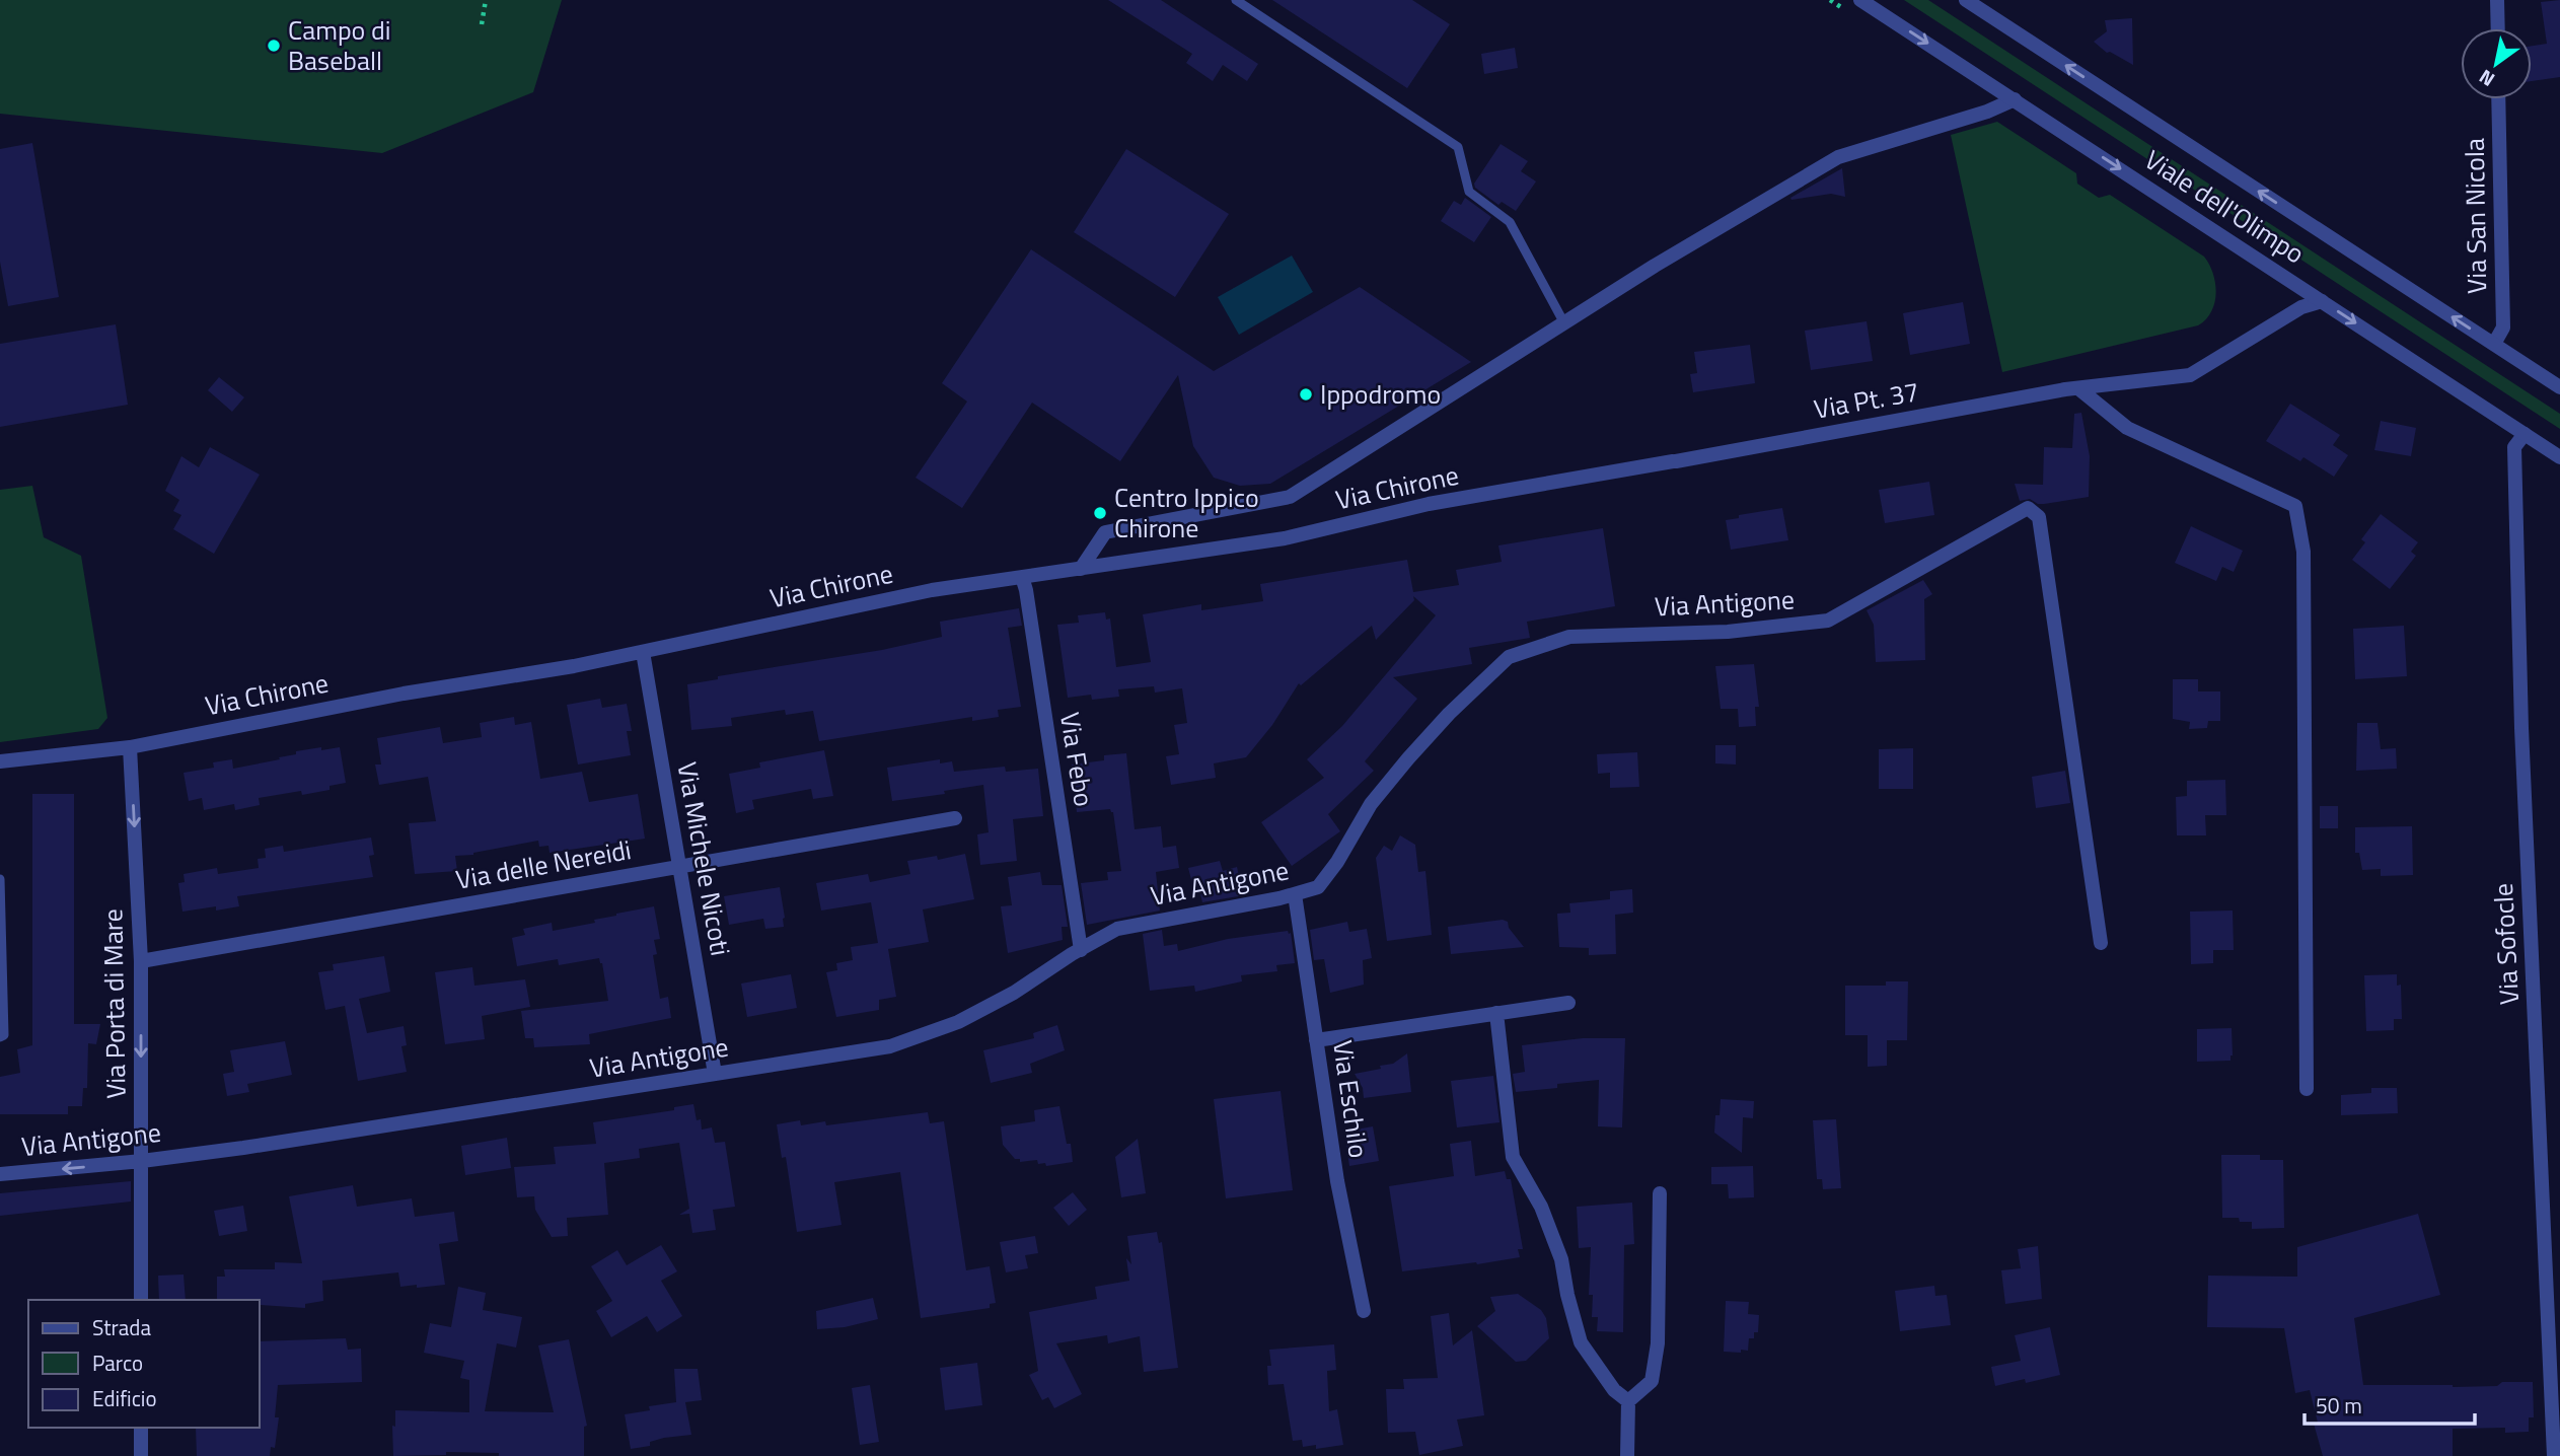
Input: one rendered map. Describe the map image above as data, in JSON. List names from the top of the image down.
{
  "streets": {
    "street": [
      "Viale dell'Olimpo",
      "Via San Nicola",
      "Via Pt. 37",
      "Via Chirone",
      "Via Antigone",
      "Via Febo",
      "Via Michele Nicoti",
      "Via delle Nereidi",
      "Via Sofocle",
      "Via Porta di Mare",
      "Via Eschilo"
    ]
  },
  "crossings": [
    ["Viale dell'Olimpo", "Via San Nicola"],
    ["Viale dell'Olimpo", "Via Sofocle"],
    ["Via Pt. 37", "Via Chirone"],
    ["Via Chirone", "Via Febo"],
    ["Via Chirone", "Via Michele Nicoti"],
    ["Via Chirone", "Via Porta di Mare"],
    ["Via Antigone", "Via Febo"],
    ["Via Antigone", "Via Michele Nicoti"],
    ["Via Antigone", "Via Porta di Mare"],
    ["Via Antigone", "Via Eschilo"],
    ["Via Michele Nicoti", "Via delle Nereidi"],
    ["Via delle Nereidi", "Via Porta di Mare"]
  ],
  "one_way": ["Via Porta di Mare"],
  "places": ["Campo di Baseball", "Ippodromo", "Centro Ippico Chirone"],
  "legend": ["Strada", "Parco", "Edificio"],
  "scale_bar": "50 m",
  "north": "bottom left"
}
